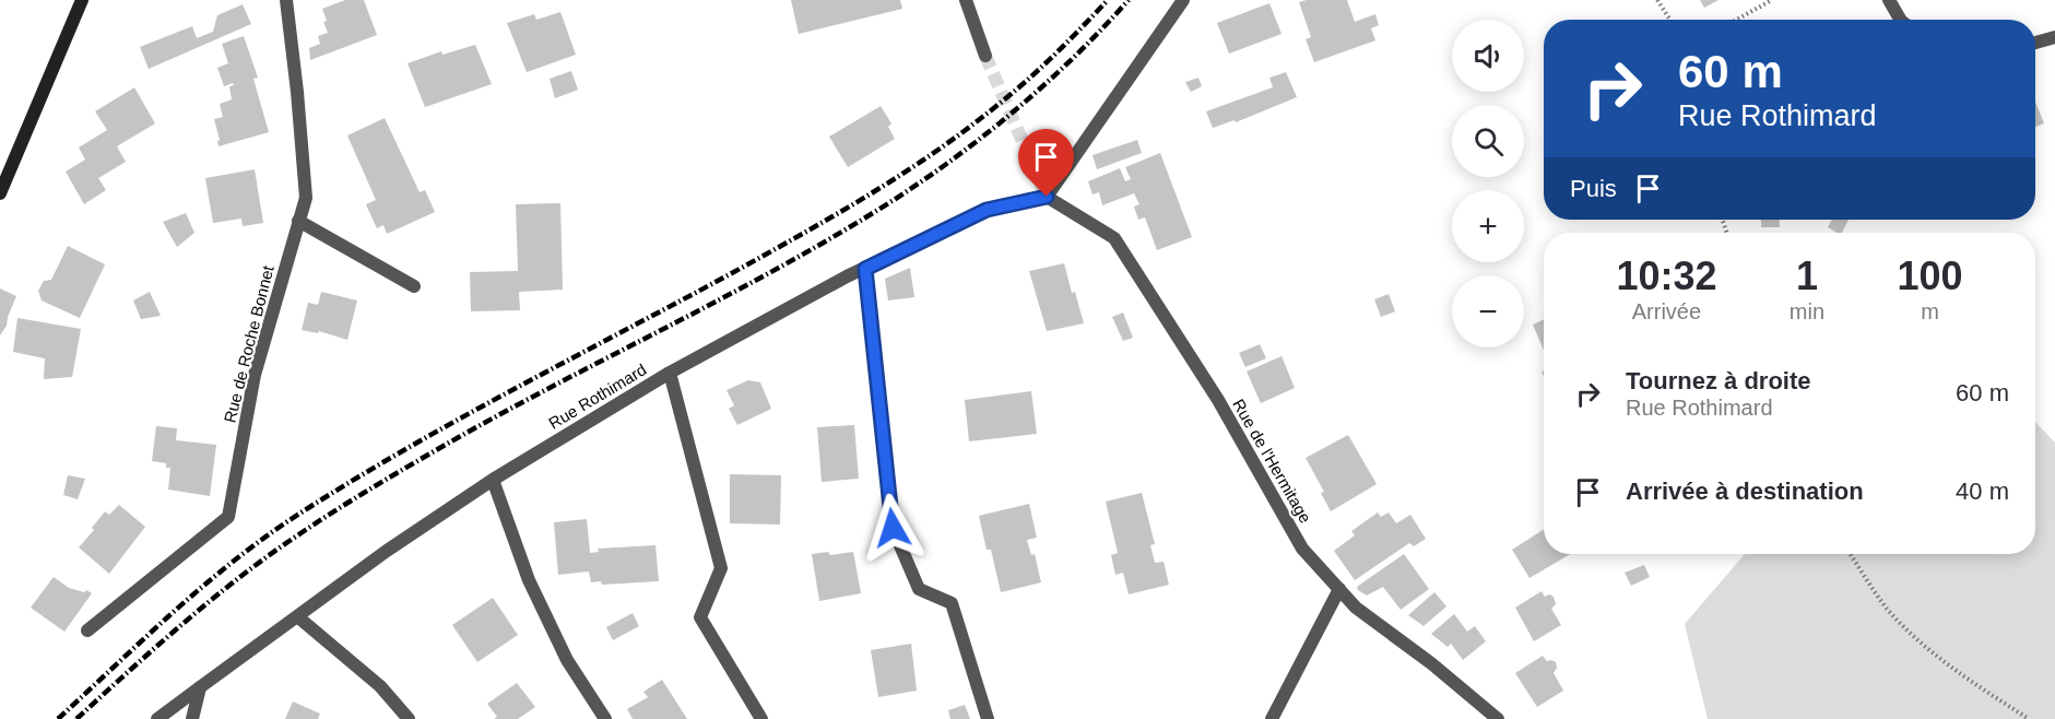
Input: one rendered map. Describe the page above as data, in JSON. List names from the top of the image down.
{
  "streets": {
    "street": ["Rue de Roche Bonnet", "Rue Rothimard", "Rue de l'Hermitage"]
  },
  "crossings": [
    ["Rue Rothimard", "Rue de l'Hermitage"]
  ],
  "page": {
    "map_buttons": ["+", "−"],
    "turn": ["60 m", "Rue Rothimard"],
    "then": "Puis",
    "eta": [
      "10:32",
      "Arrivée",
      "1",
      "min",
      "100",
      "m"
    ],
    "list": [
      {
        "name": "Tournez à droite",
        "note": "Rue Rothimard",
        "value": "60 m"
      },
      {
        "name": "Arrivée à destination",
        "value": "40 m"
      }
    ]
  }
}
